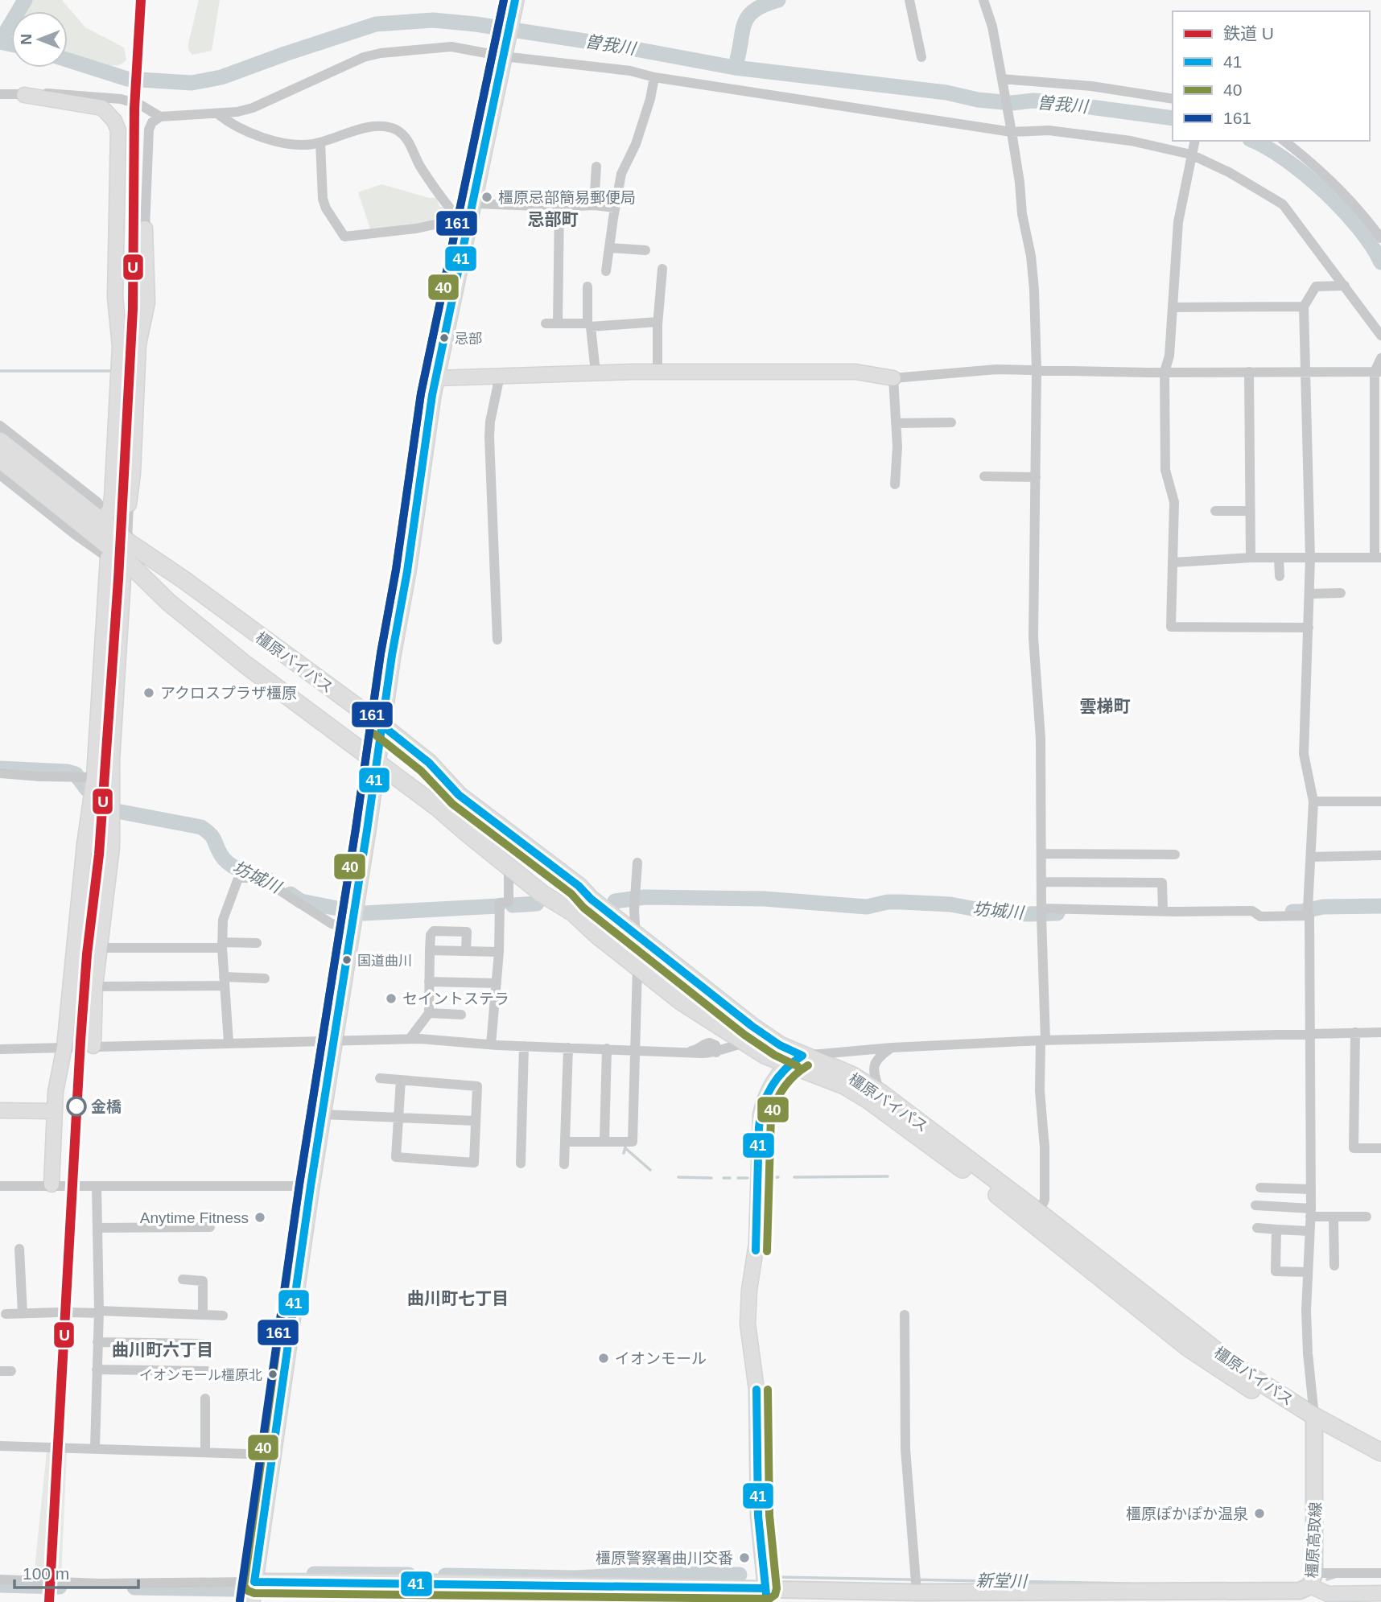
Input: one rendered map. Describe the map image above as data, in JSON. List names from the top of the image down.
{
  "streets": {
    "highway": ["橿原バイパス"],
    "main road": ["橿原高取線"]
  },
  "crossings": [
    ["橿原バイパス", "橿原高取線"]
  ],
  "districts": [
    "忌部町",
    "雲梯町",
    "曲川町七丁目",
    "曲川町六丁目"
  ],
  "water": ["曽我川", "坊城川", "新堂川"],
  "places": [
    "橿原忌部簡易郵便局",
    "忌部",
    "アクロスプラザ橿原",
    "国道曲川",
    "セイントステラ",
    "金橋",
    "Anytime Fitness",
    "イオンモール",
    "イオンモール橿原北",
    "橿原ぽかぽか温泉",
    "橿原警察署曲川交番"
  ],
  "lines": [
    "rail line U",
    "transit line 41",
    "transit line 40",
    "transit line 161"
  ],
  "legend": [
    "鉄道 U",
    "41",
    "40",
    "161"
  ],
  "scale_bar": "100 m",
  "north": "left"
}
